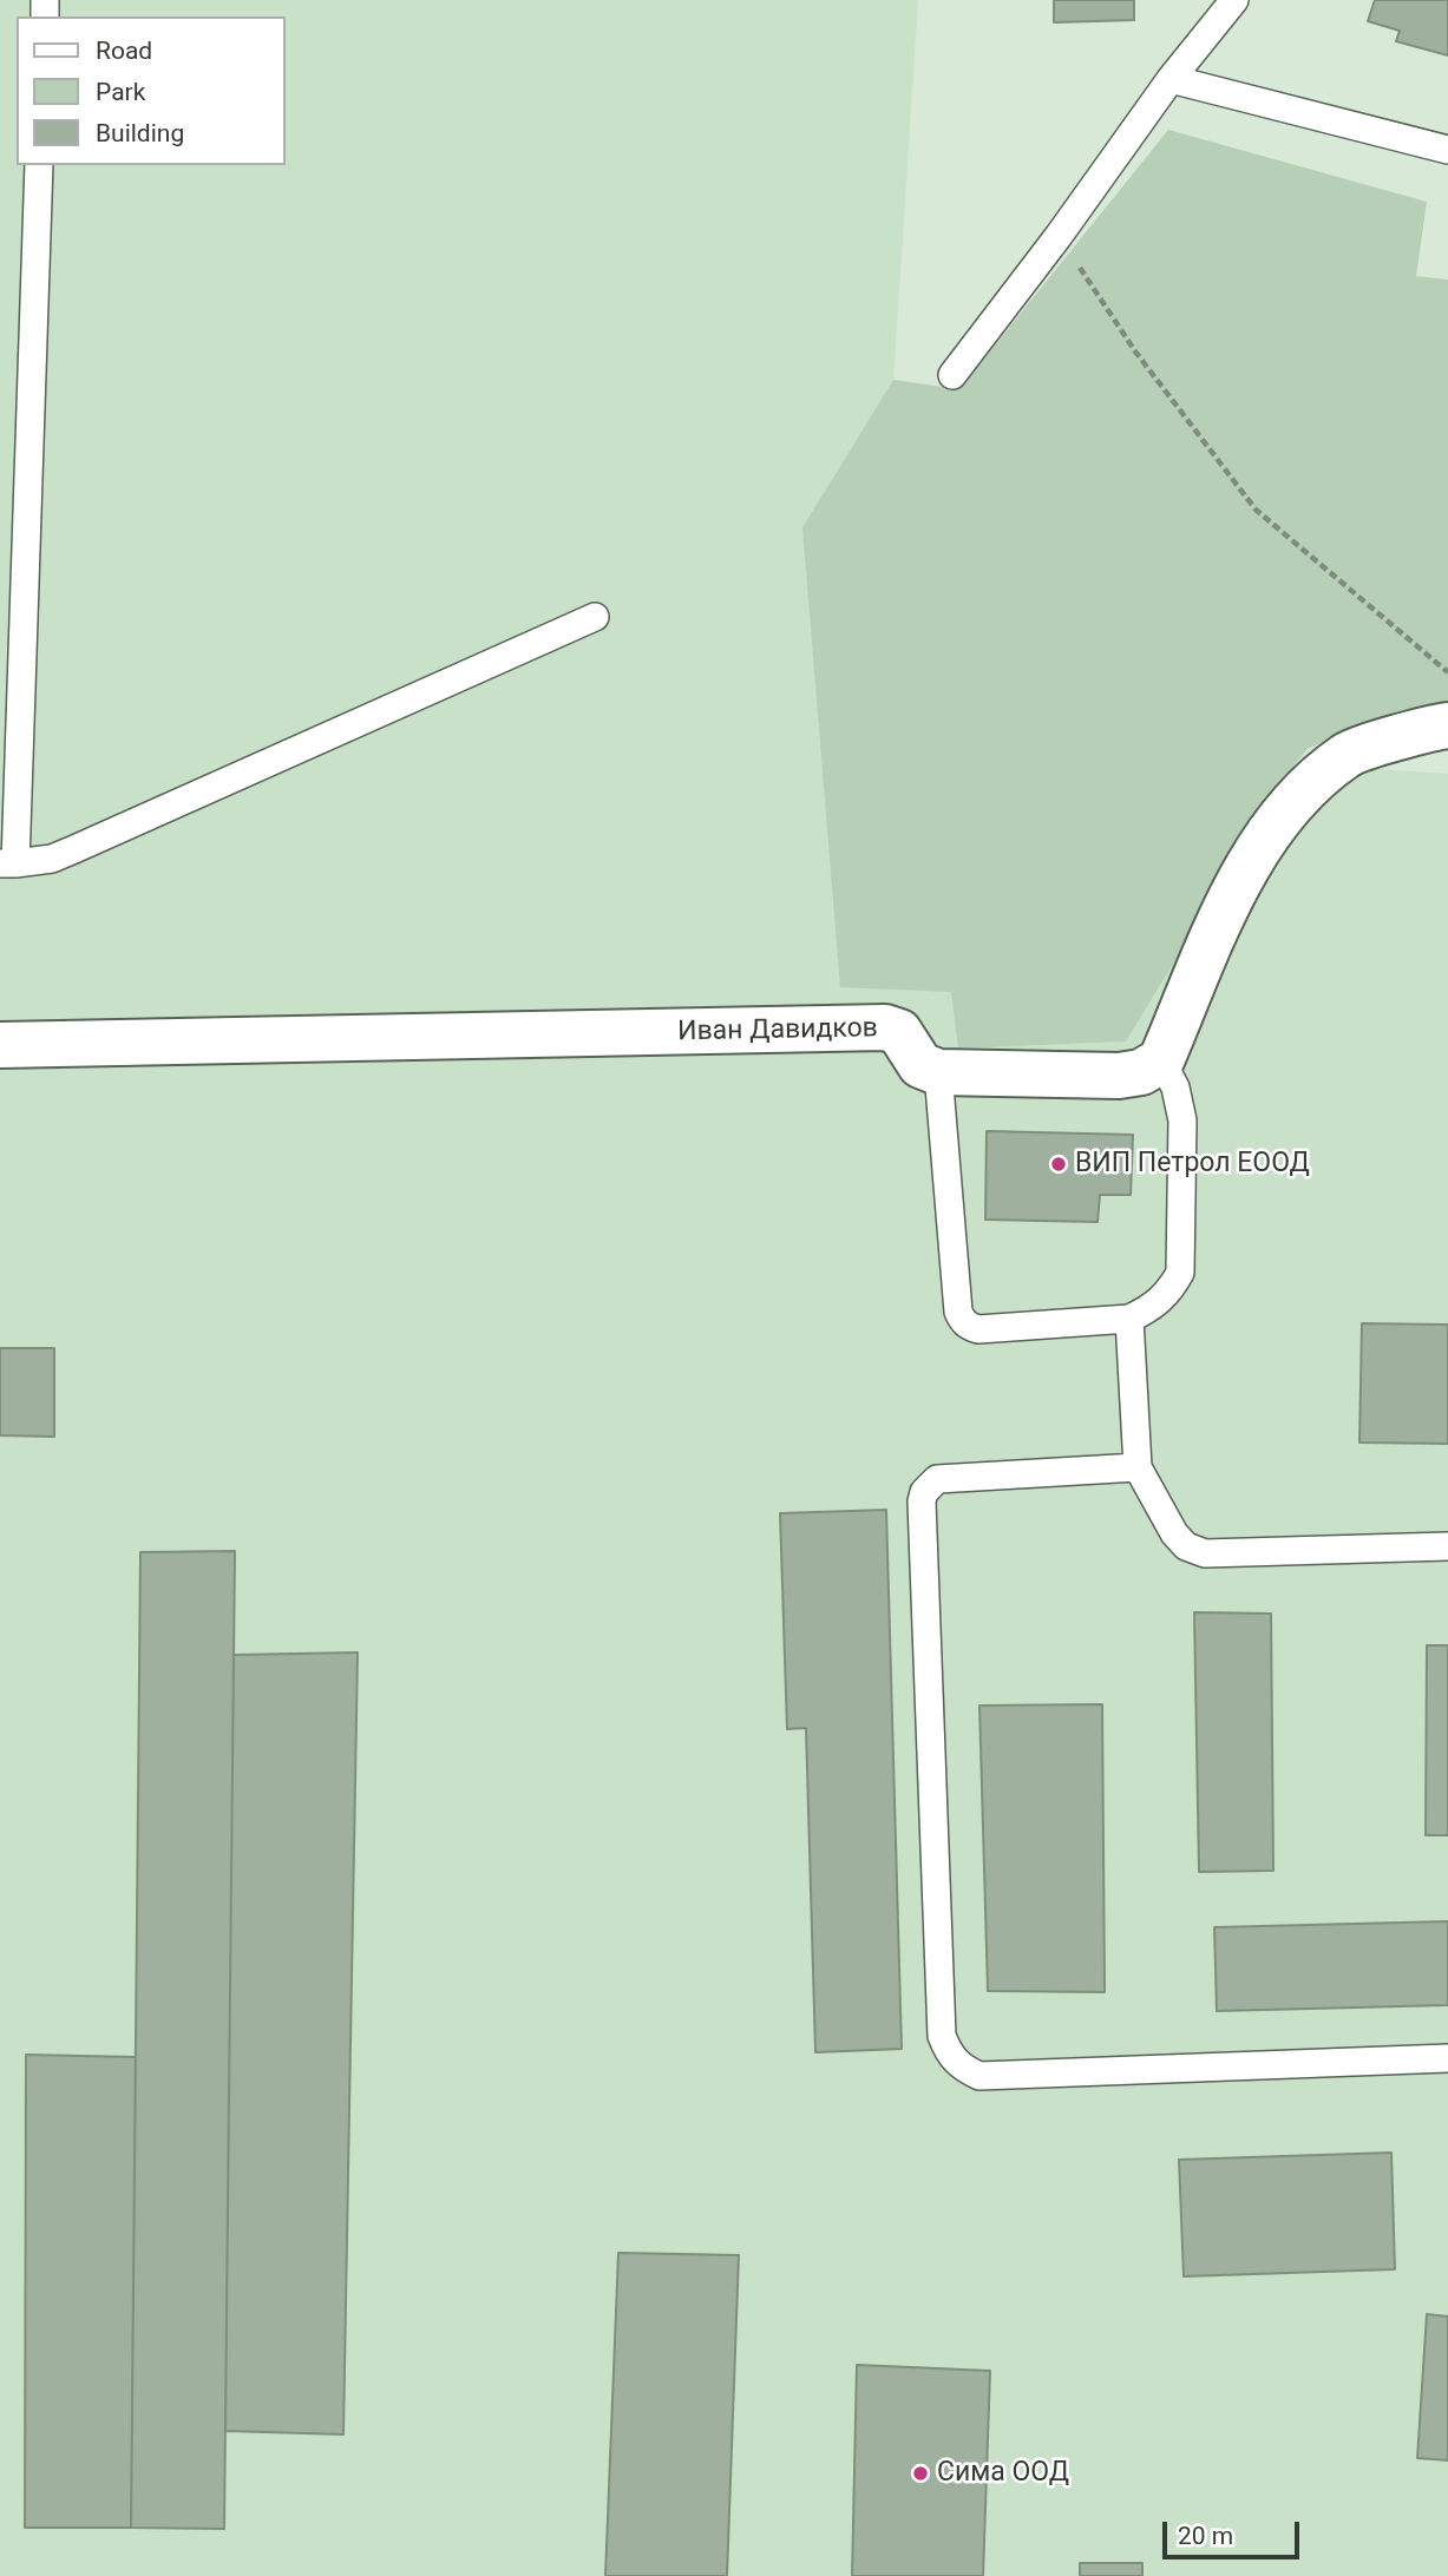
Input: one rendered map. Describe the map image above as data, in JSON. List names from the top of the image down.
{
  "streets": {
    "street": ["Иван Давидков"]
  },
  "places": ["ВИП Петрол ЕООД", "Сима ООД"],
  "legend": ["Road", "Park", "Building"],
  "scale_bar": "20 m"
}
